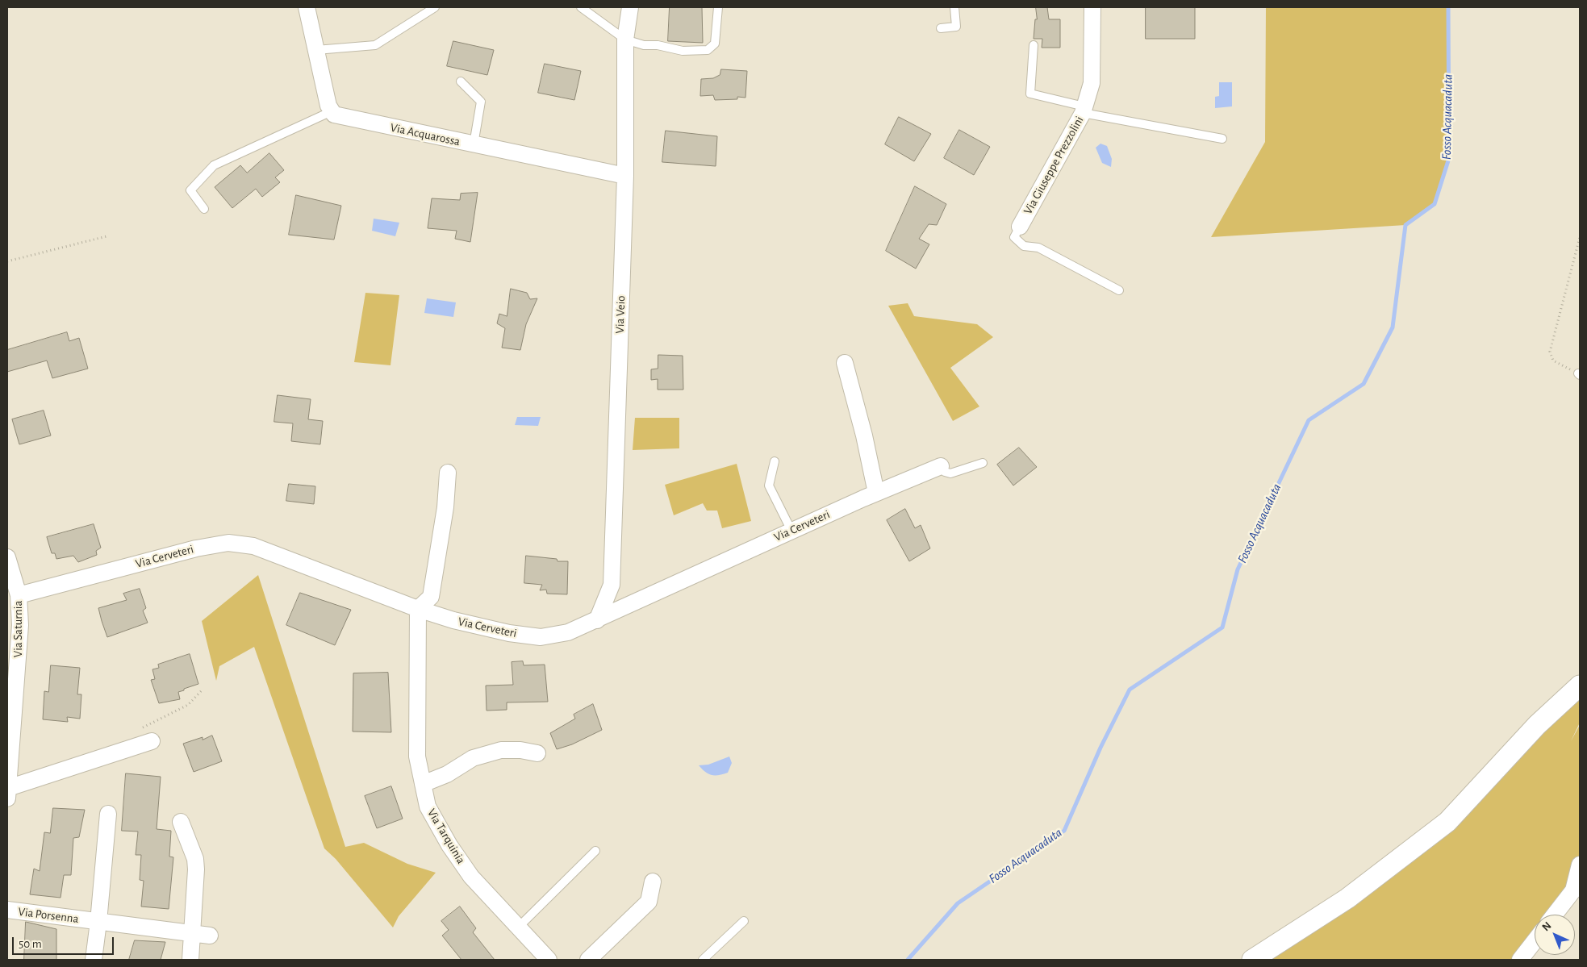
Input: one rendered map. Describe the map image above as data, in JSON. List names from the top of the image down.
{
  "streets": {
    "street": [
      "Via Acquarossa",
      "Via Giuseppe Prezzolini",
      "Via Veio",
      "Via Cerveteri",
      "Via Saturnia",
      "Via Tarquinia",
      "Via Porsenna"
    ]
  },
  "crossings": [
    ["Via Acquarossa", "Via Veio"],
    ["Via Veio", "Via Cerveteri"],
    ["Via Cerveteri", "Via Saturnia"],
    ["Via Cerveteri", "Via Tarquinia"]
  ],
  "water": ["Fosso Acquacaduta"],
  "scale_bar": "50 m",
  "north": "top left"
}
